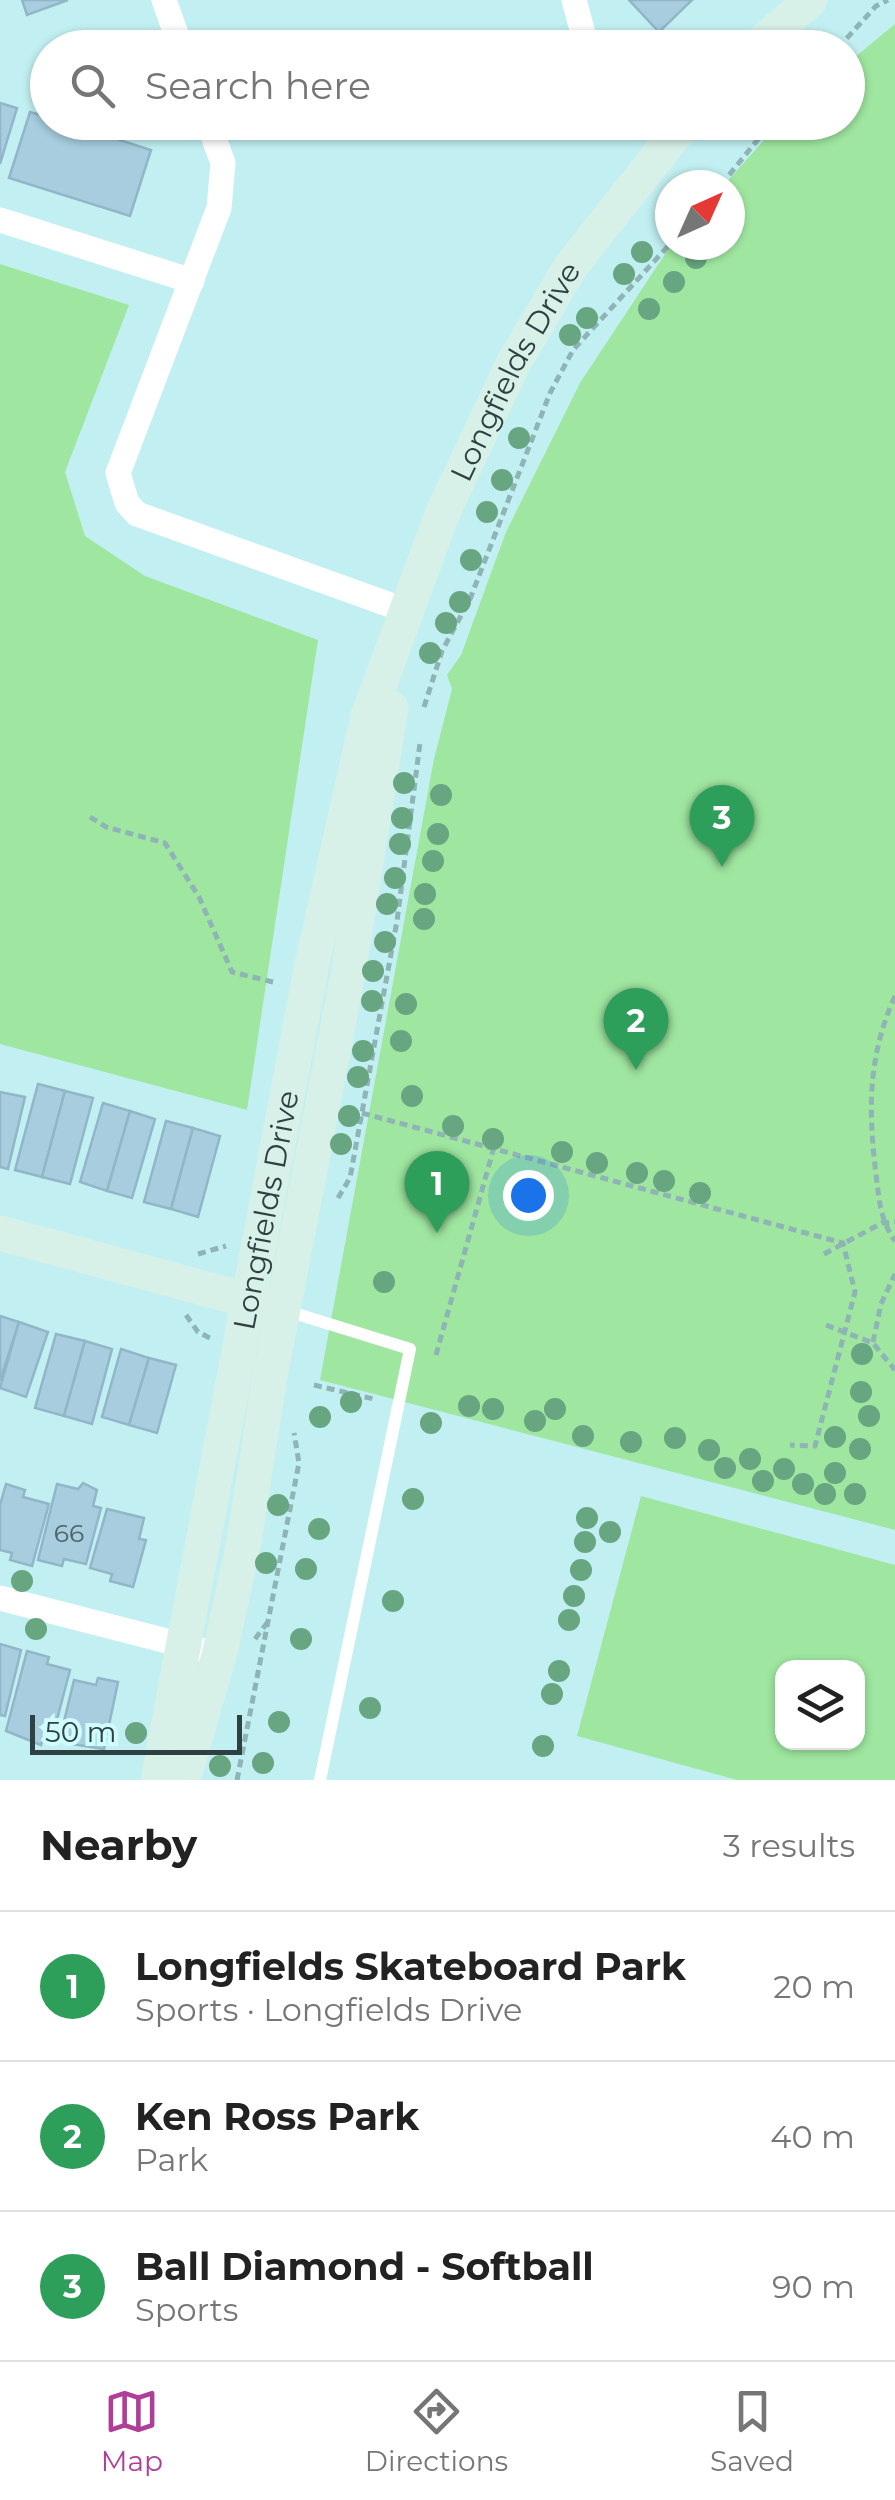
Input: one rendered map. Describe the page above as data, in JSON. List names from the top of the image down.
{
  "streets": {
    "street": ["Longfields Drive"]
  },
  "house_numbers": ["66"],
  "scale_bar": "50 m",
  "north": "top right",
  "page": {
    "search": "Search here",
    "pins": ["3", "2", "1"],
    "scale": "50 m",
    "heading": ["Nearby", "3 results"],
    "list": [
      {
        "mark": "1",
        "name": "Longfields Skateboard Park",
        "note": "Sports · Longfields Drive",
        "value": "20 m"
      },
      {
        "mark": "2",
        "name": "Ken Ross Park",
        "note": "Park",
        "value": "40 m"
      },
      {
        "mark": "3",
        "name": "Ball Diamond - Softball",
        "note": "Sports",
        "value": "90 m"
      }
    ],
    "nav": ["Map", "Directions", "Saved"]
  }
}
